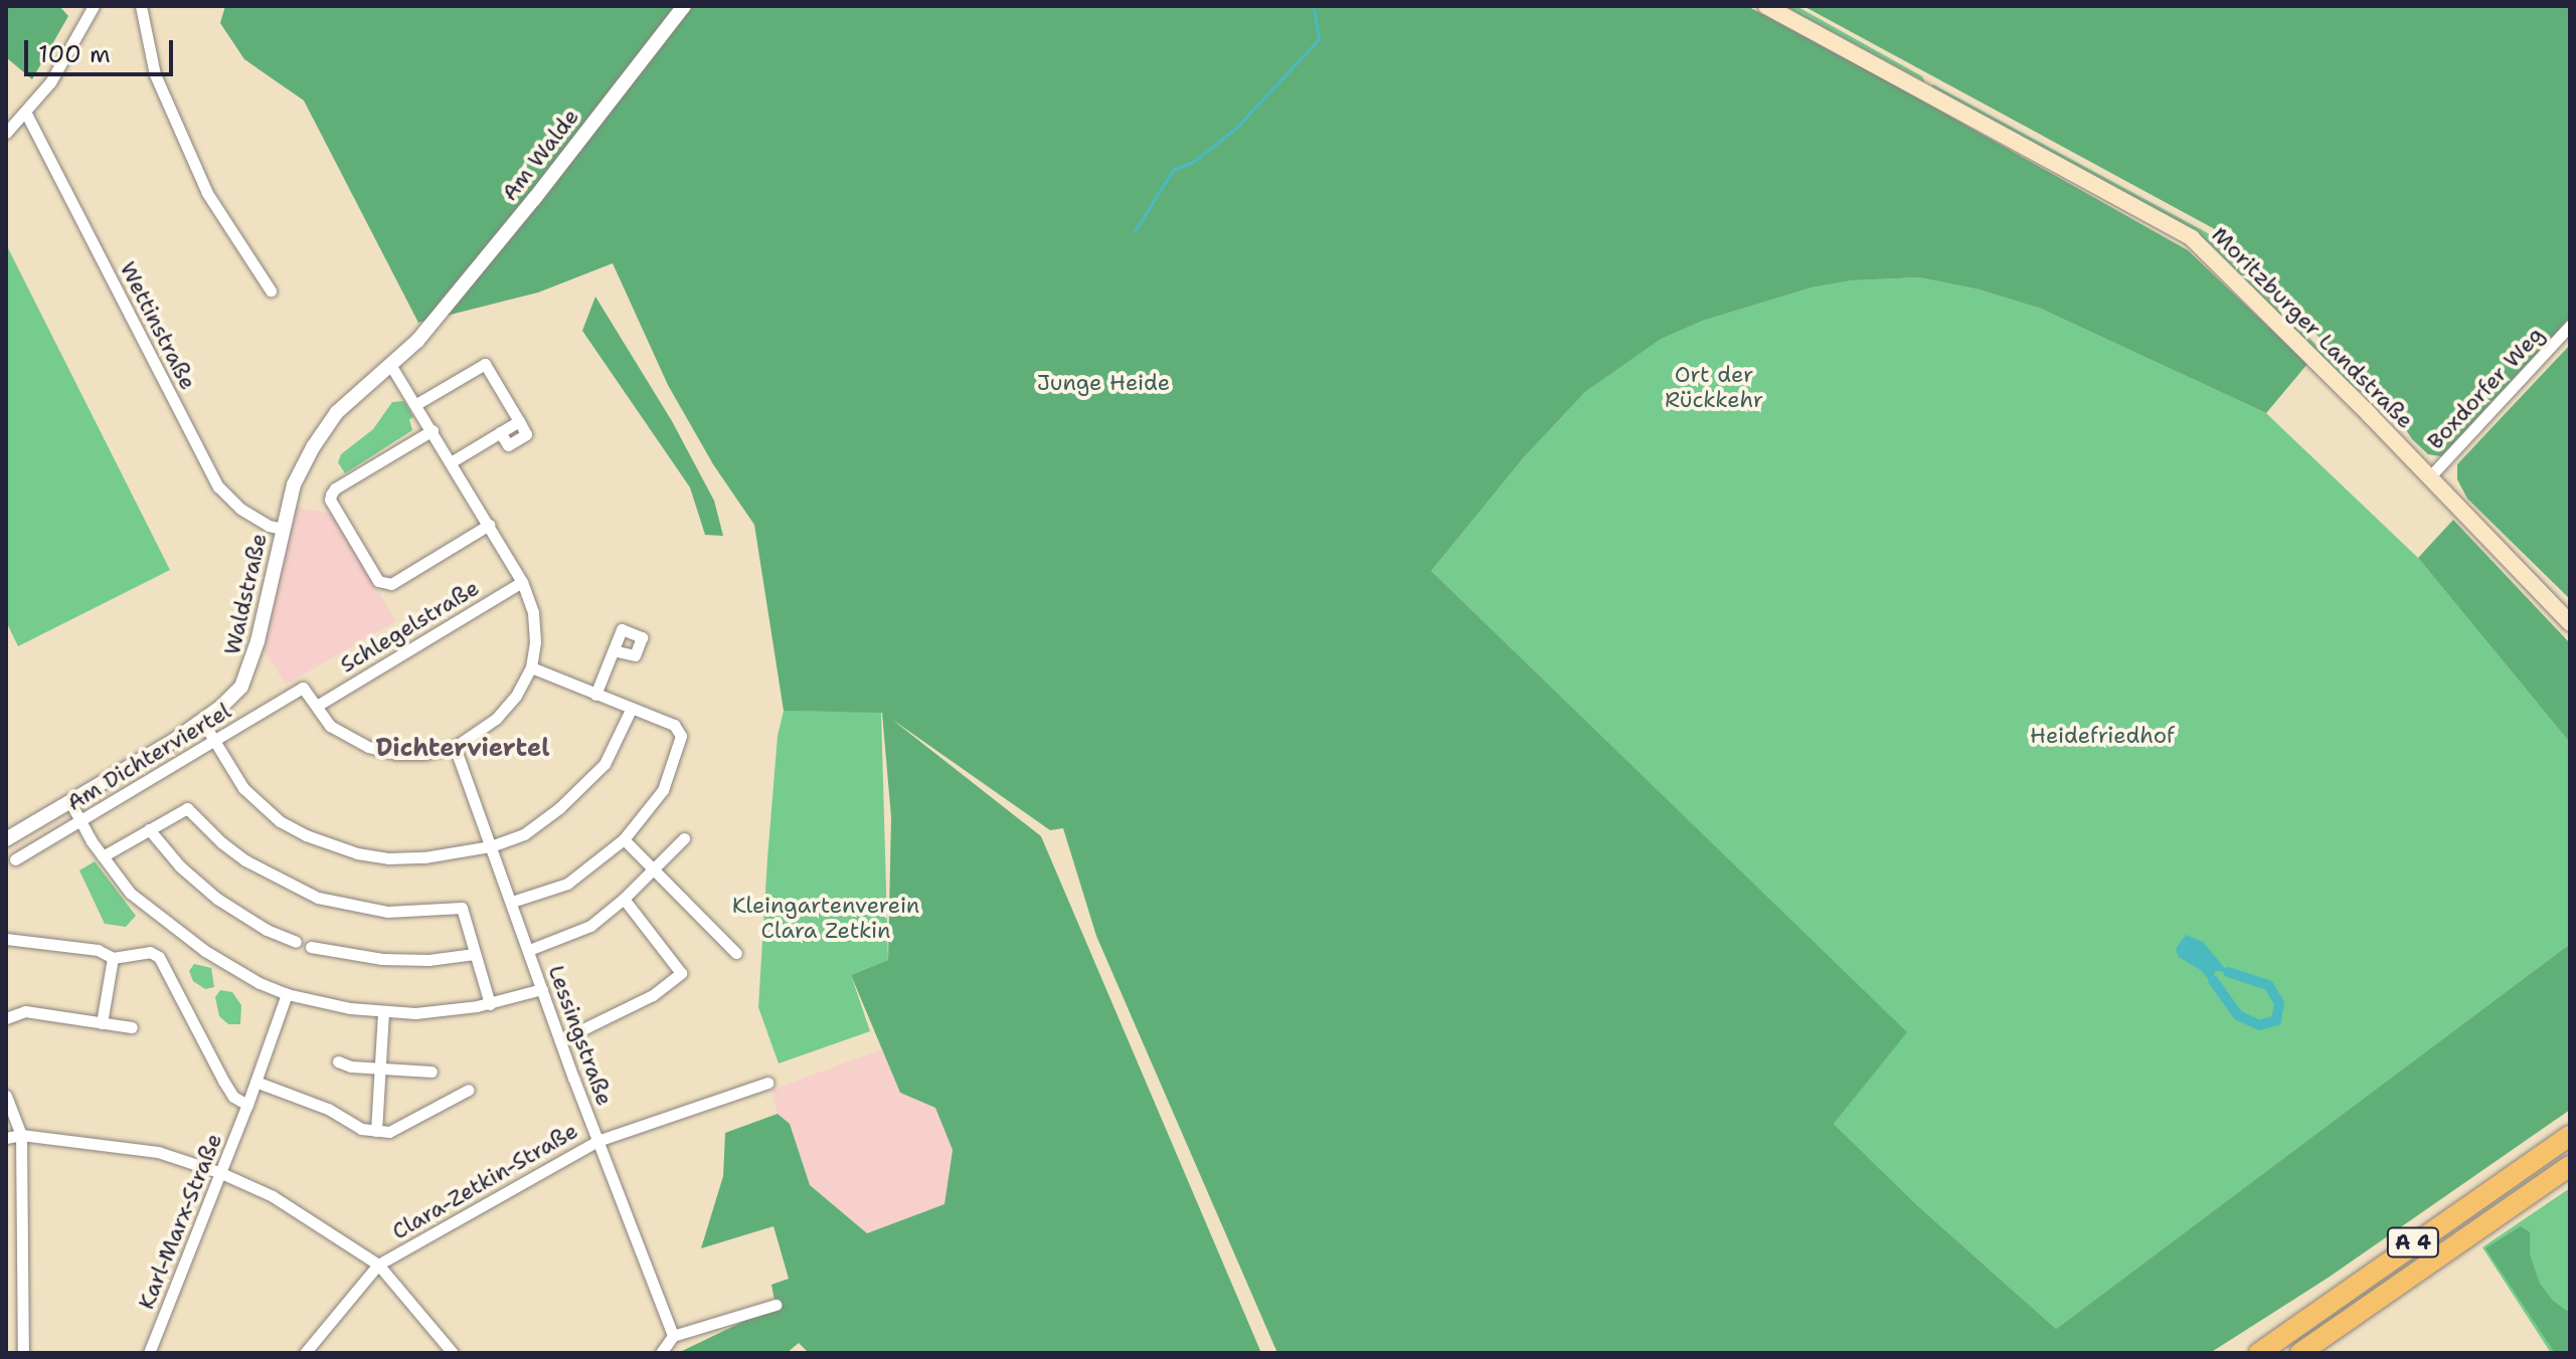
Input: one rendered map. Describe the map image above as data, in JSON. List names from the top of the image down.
{
  "streets": {
    "highway": ["A 4"],
    "main road": ["Moritzburger Landstraße"],
    "street": [
      "Am Walde",
      "Wettinstraße",
      "Boxdorfer Weg",
      "Waldstraße",
      "Schlegelstraße",
      "Am Dichterviertel",
      "Lessingstraße",
      "Clara-Zetkin-Straße",
      "Karl-Marx-Straße"
    ]
  },
  "crossings": [
    ["Am Walde", "Waldstraße"],
    ["Wettinstraße", "Waldstraße"],
    ["Moritzburger Landstraße", "Boxdorfer Weg"],
    ["Schlegelstraße", "Am Dichterviertel"],
    ["Lessingstraße", "Clara-Zetkin-Straße"]
  ],
  "districts": ["Dichterviertel"],
  "parks": [
    "Ort der Rückkehr",
    "Junge Heide",
    "Heidefriedhof",
    "Kleingartenverein Clara Zetkin"
  ],
  "scale_bar": "100 m"
}
